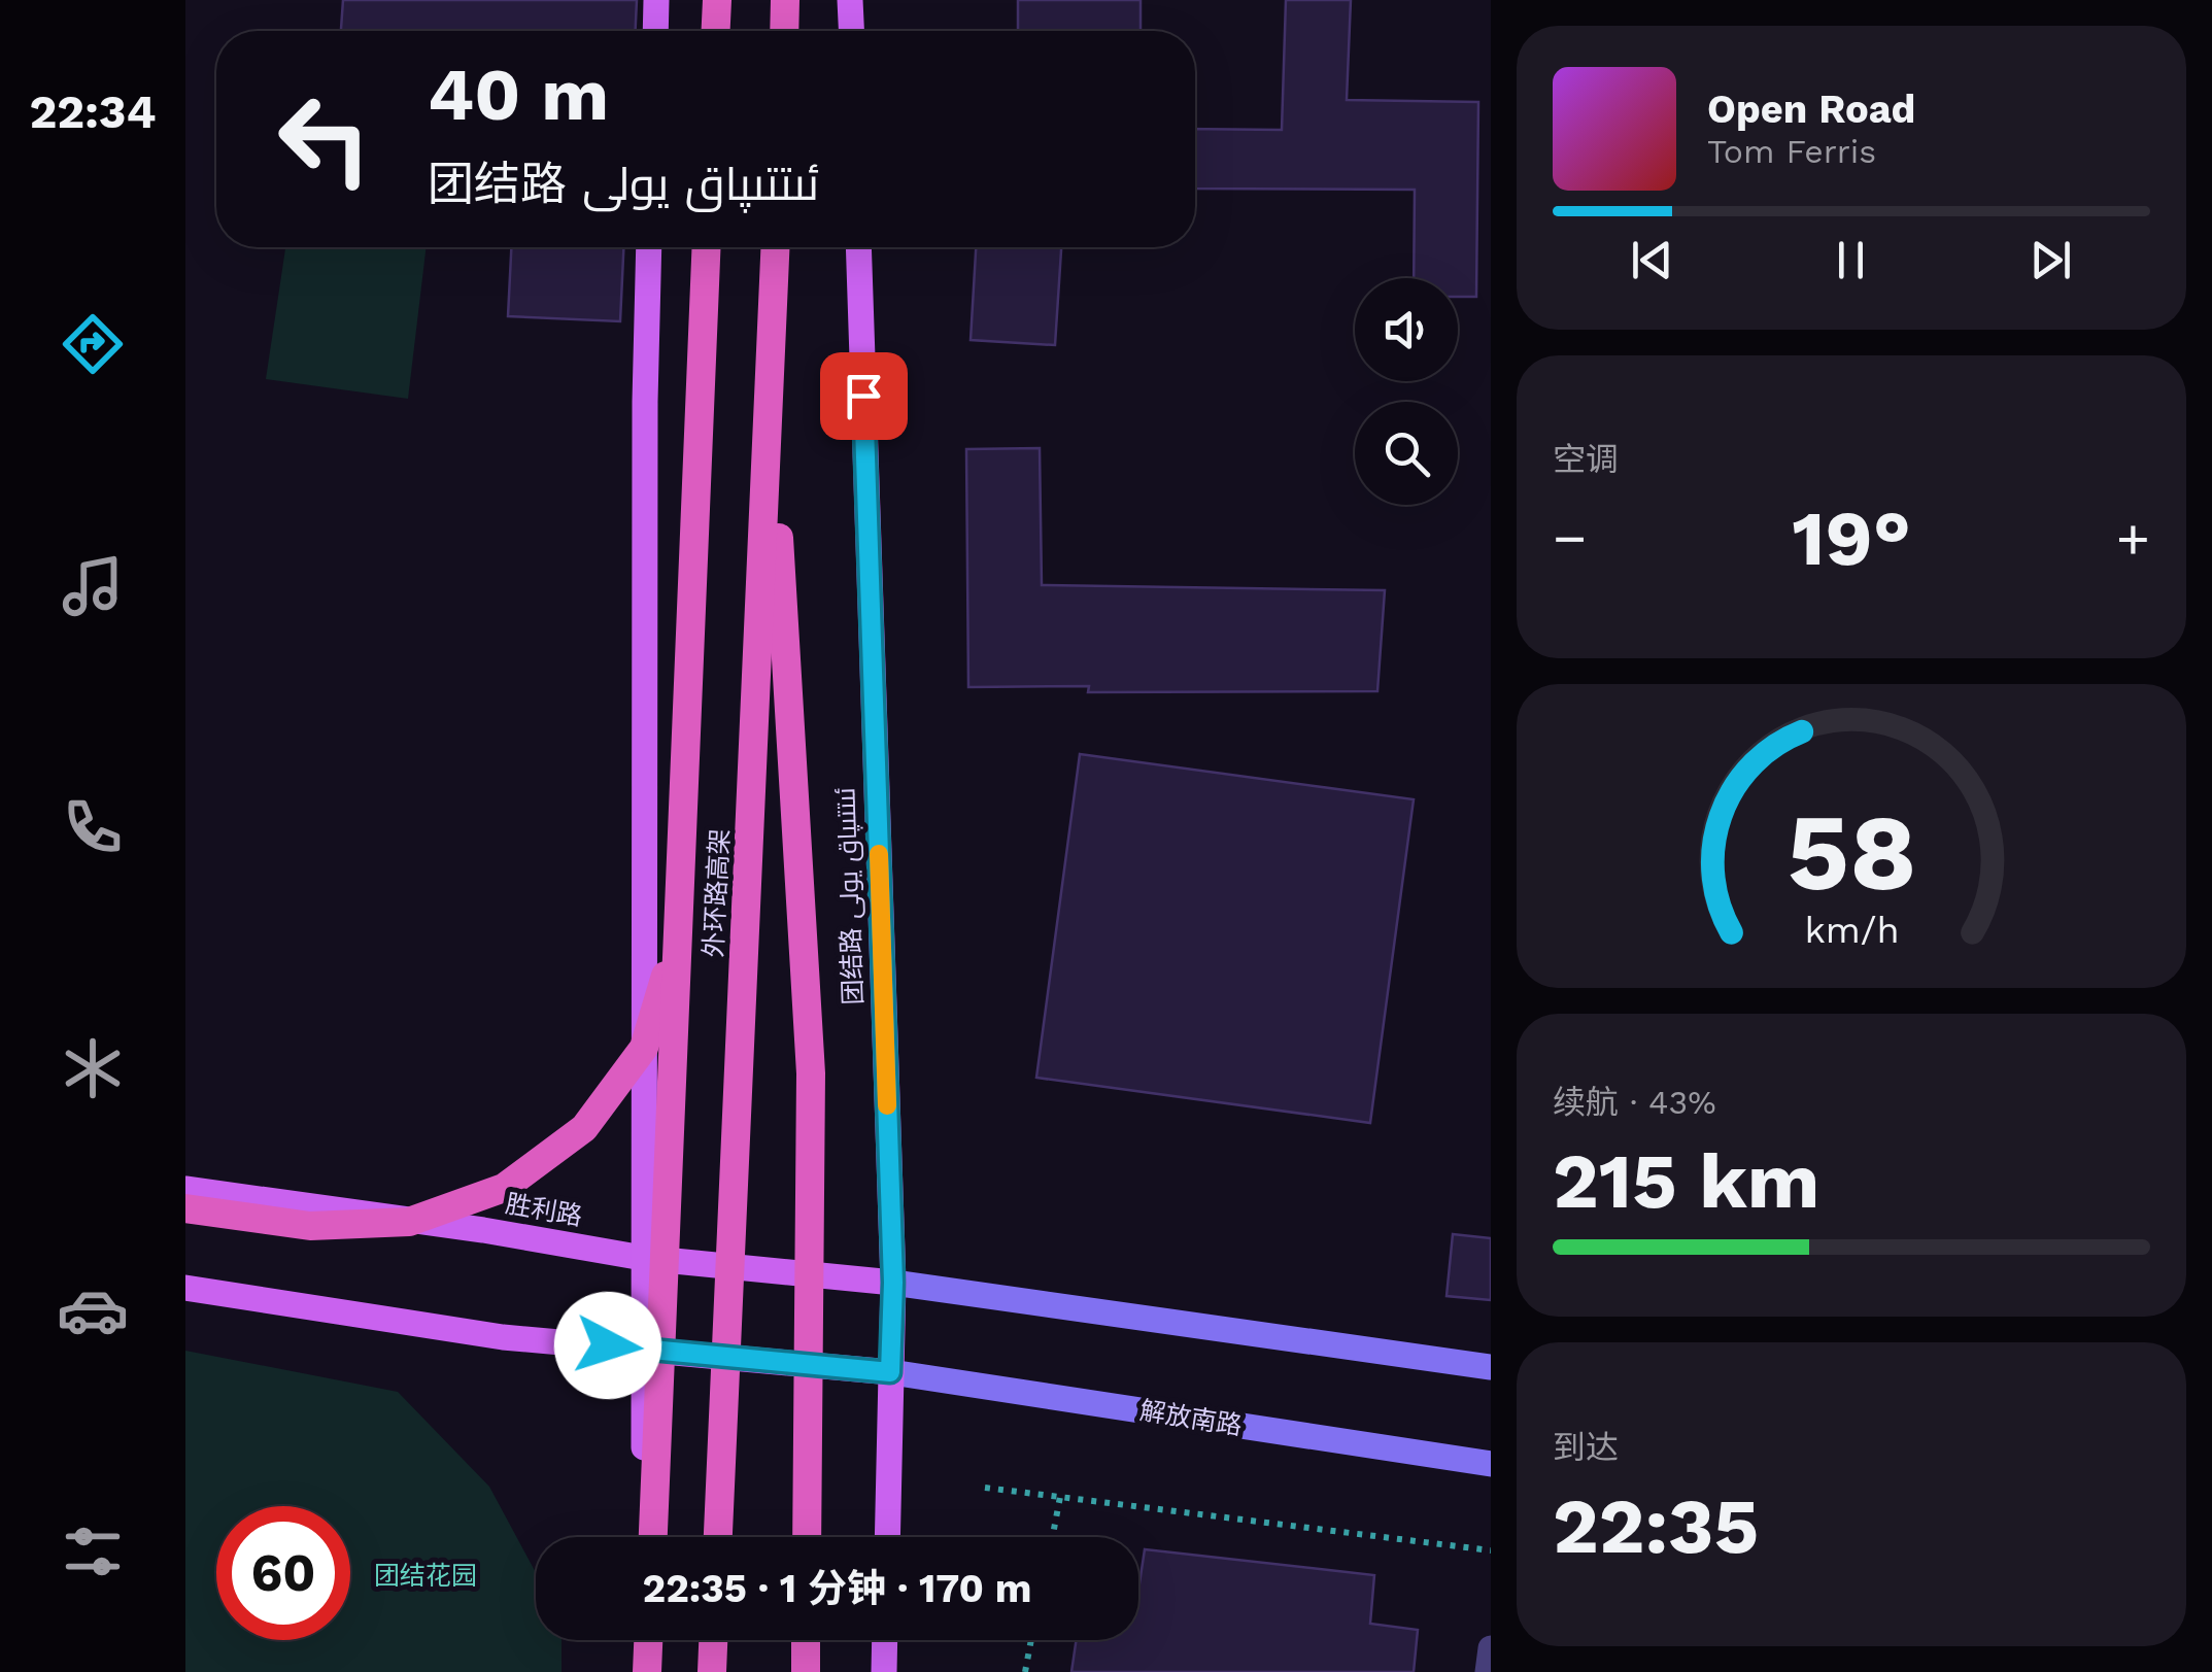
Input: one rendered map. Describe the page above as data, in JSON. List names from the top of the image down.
{
  "streets": {
    "highway": ["外环路高架"],
    "main road": ["团结路 ئىتتىپاق يولى", "胜利路", "解放南路"]
  },
  "crossings": [
    ["团结路 ئىتتىپاق يولى", "胜利路"],
    ["团结路 ئىتتىپاق يولى", "解放南路"]
  ],
  "parks": ["团结花园"],
  "page": {
    "tabs": "22:34",
    "turn": ["40 m", "团结路 ئىتتىپاق يولى"],
    "song": ["Open Road", "Tom Ferris"],
    "tile": [
      "空调",
      ["续航 · 43%", "215 km"],
      ["到达", "22:35"]
    ],
    "heat": ["−", "19°", "+"],
    "limit": "60",
    "trip": "22:35 · 1 分钟 · 170 m",
    "gauge": ["58", "km/h"]
  }
}
